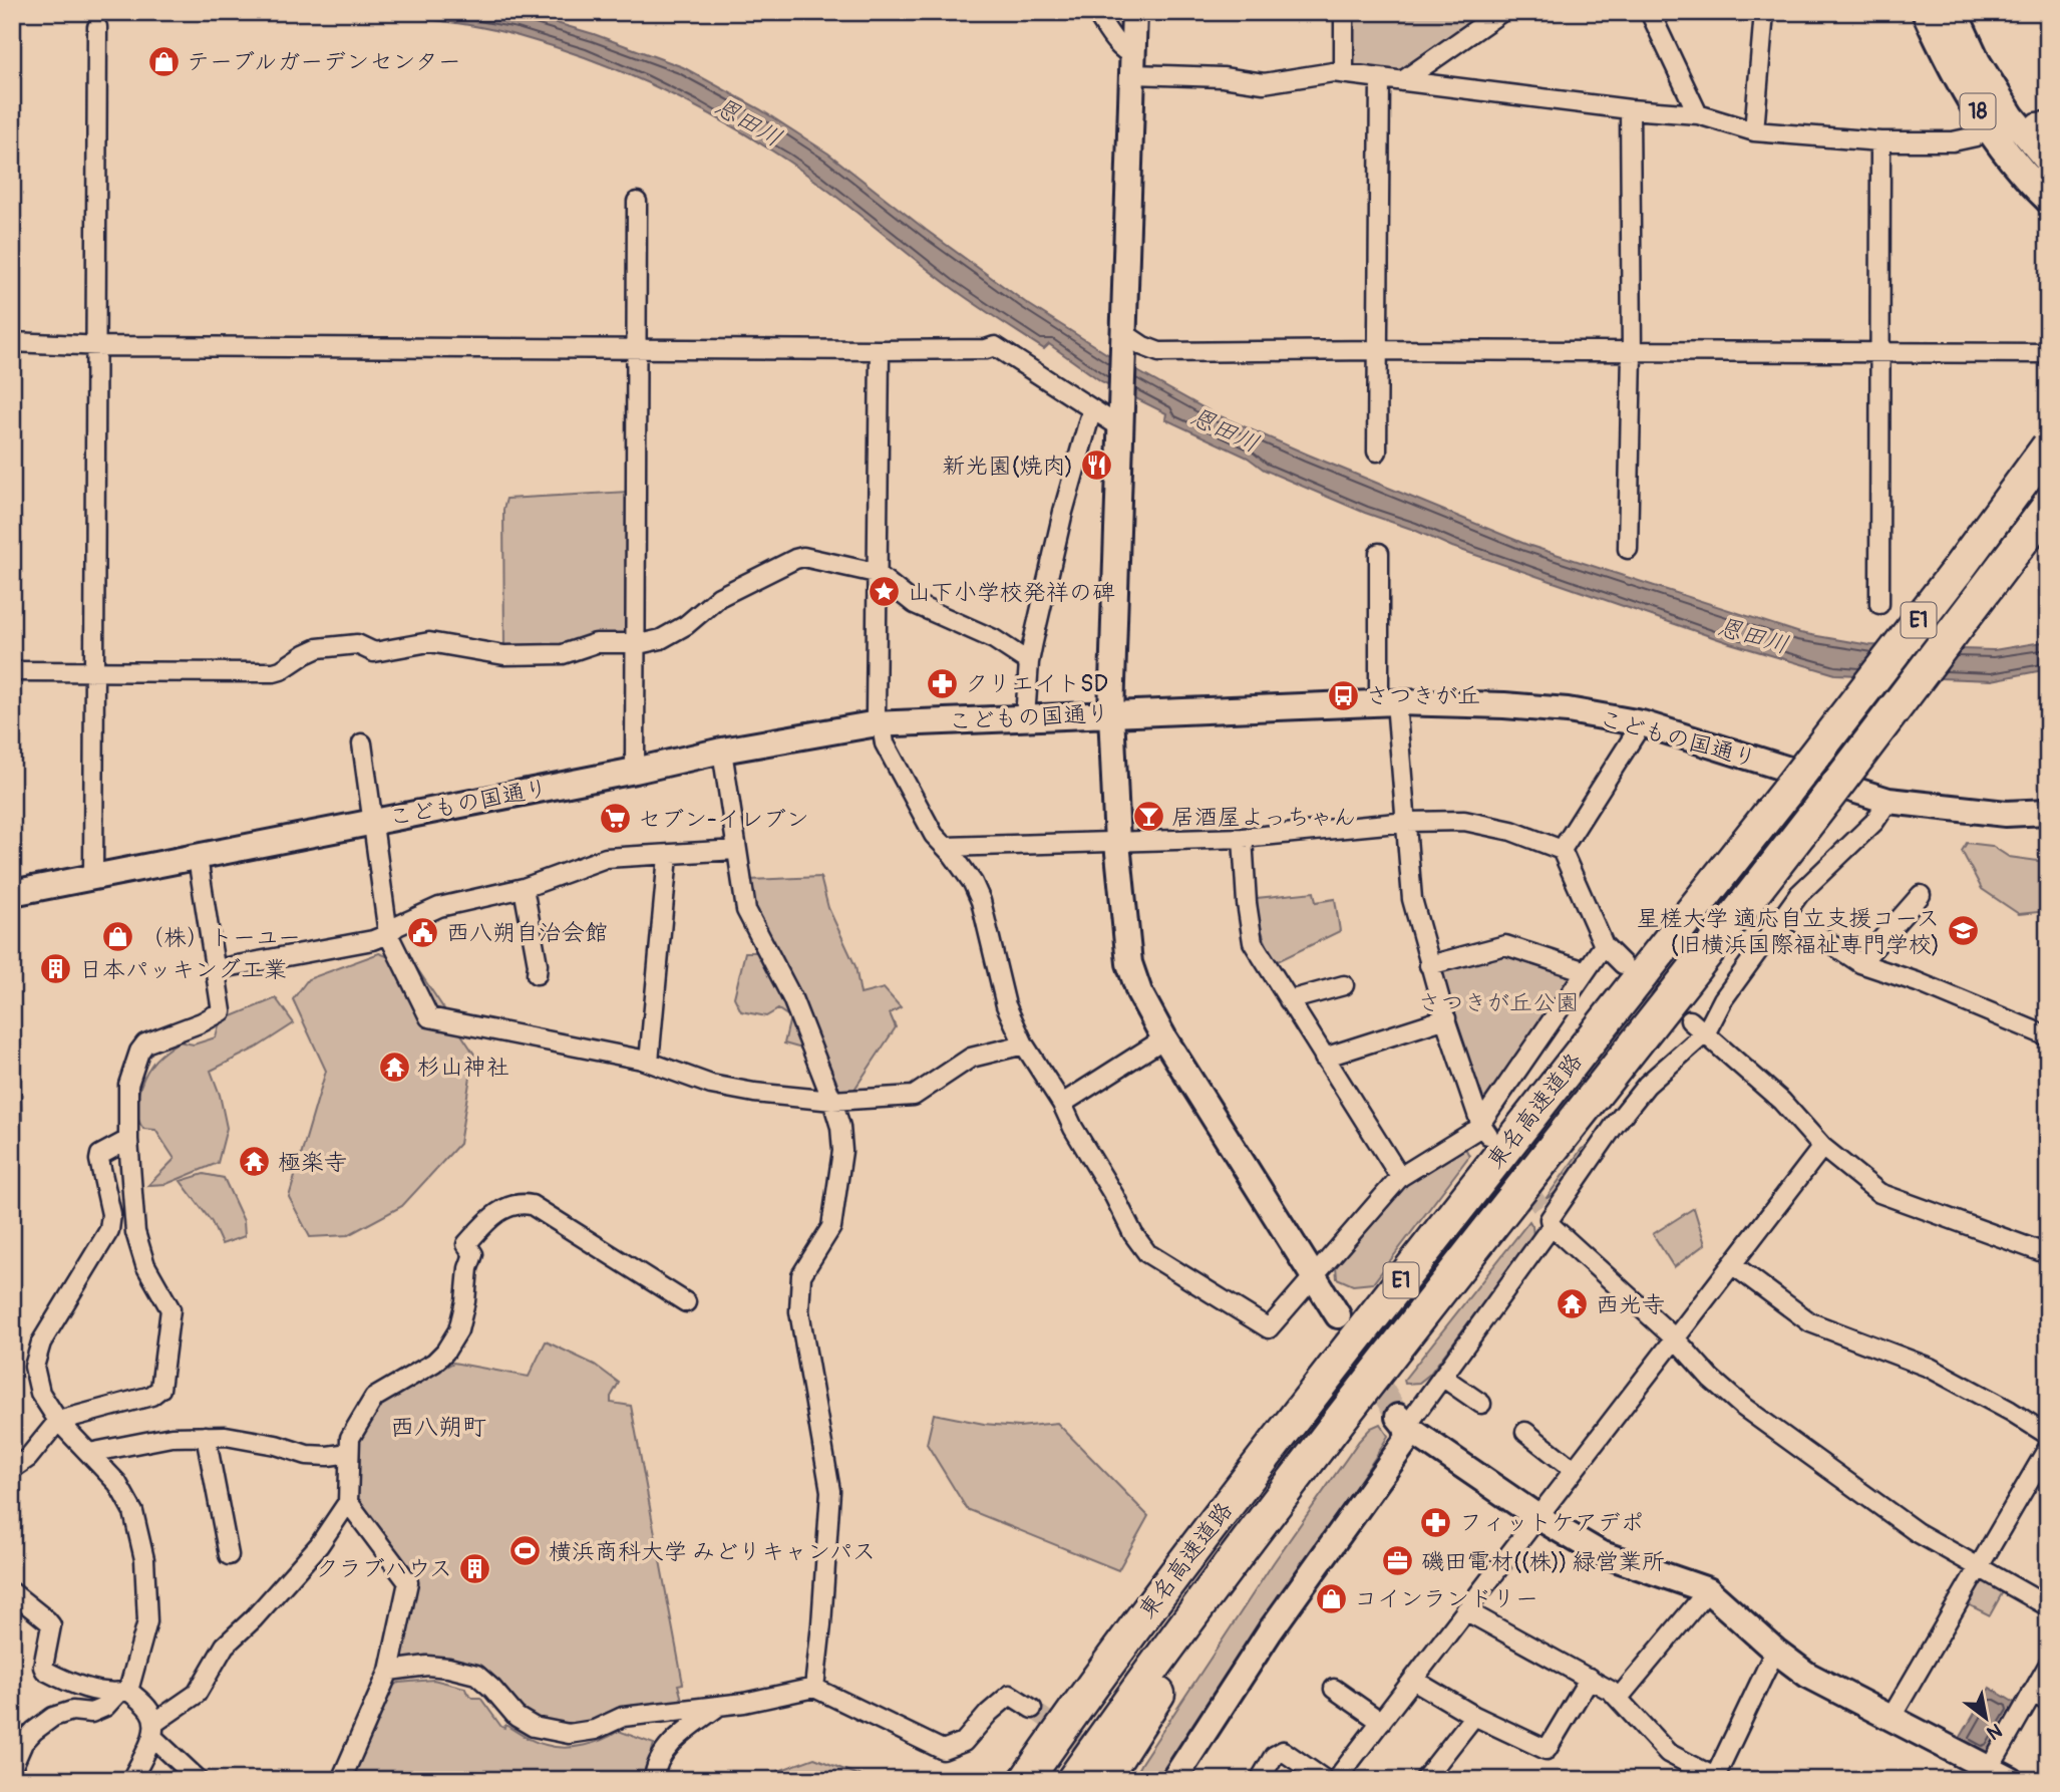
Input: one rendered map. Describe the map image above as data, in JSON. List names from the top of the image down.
{
  "streets": {
    "highway": ["E1", "東名高速道路"],
    "main road": ["18"],
    "street": ["こどもの国通り"]
  },
  "districts": ["西八朔町"],
  "water": ["恩田川"],
  "parks": ["さつきが丘公園"],
  "places": {
    "shop": ["テーブルガーデンセンター", "（株）トーユー", "コインランドリー"],
    "restaurant": ["新光園(焼肉)"],
    "place": ["山下小学校発祥の碑"],
    "pharmacy": ["クリエイトSD", "フィットケアデポ"],
    "bus stop": ["さつきが丘"],
    "bar": ["居酒屋よっちゃん"],
    "supermarket": ["セブン-イレブン"],
    "school or university": ["星槎大学 適応自立支援コース (旧横浜国際福祉専門学校)"],
    "public building": ["西八朔自治会館"],
    "building": ["日本パッキング工業", "クラブハウス"],
    "temple": ["杉山神社", "極楽寺", "西光寺"],
    "sports": ["横浜商科大学 みどりキャンパス"],
    "office": ["磯田電材((株)) 緑営業所"]
  },
  "north": "bottom right"
}
